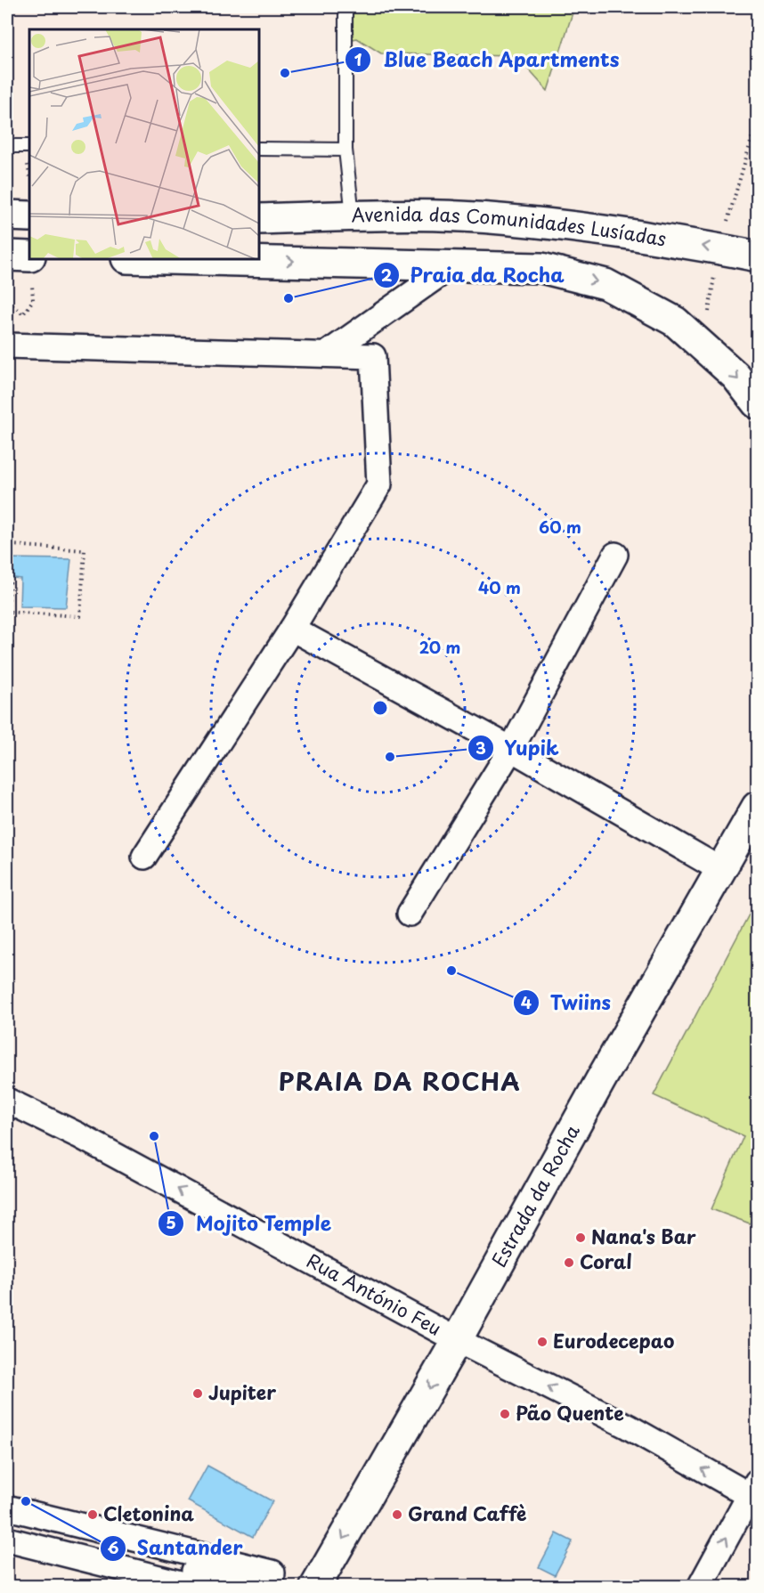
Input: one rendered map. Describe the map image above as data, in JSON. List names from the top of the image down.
{
  "streets": {
    "main road": ["Avenida das Comunidades Lusíadas", "Estrada da Rocha"],
    "street": ["Rua António Feu"]
  },
  "crossings": [
    ["Estrada da Rocha", "Rua António Feu"]
  ],
  "one_way": ["Rua António Feu"],
  "districts": ["PRAIA DA ROCHA"],
  "places": [
    "Blue Beach Apartments",
    "Praia da Rocha",
    "Yupik",
    "Twiins",
    "Mojito Temple",
    "Nana's Bar",
    "Coral",
    "Eurodecepao",
    "Jupiter",
    "Pão Quente",
    "Santander",
    "Cletonina",
    "Grand Caffè"
  ],
  "rings": ["60 m", "40 m", "20 m"]
}
